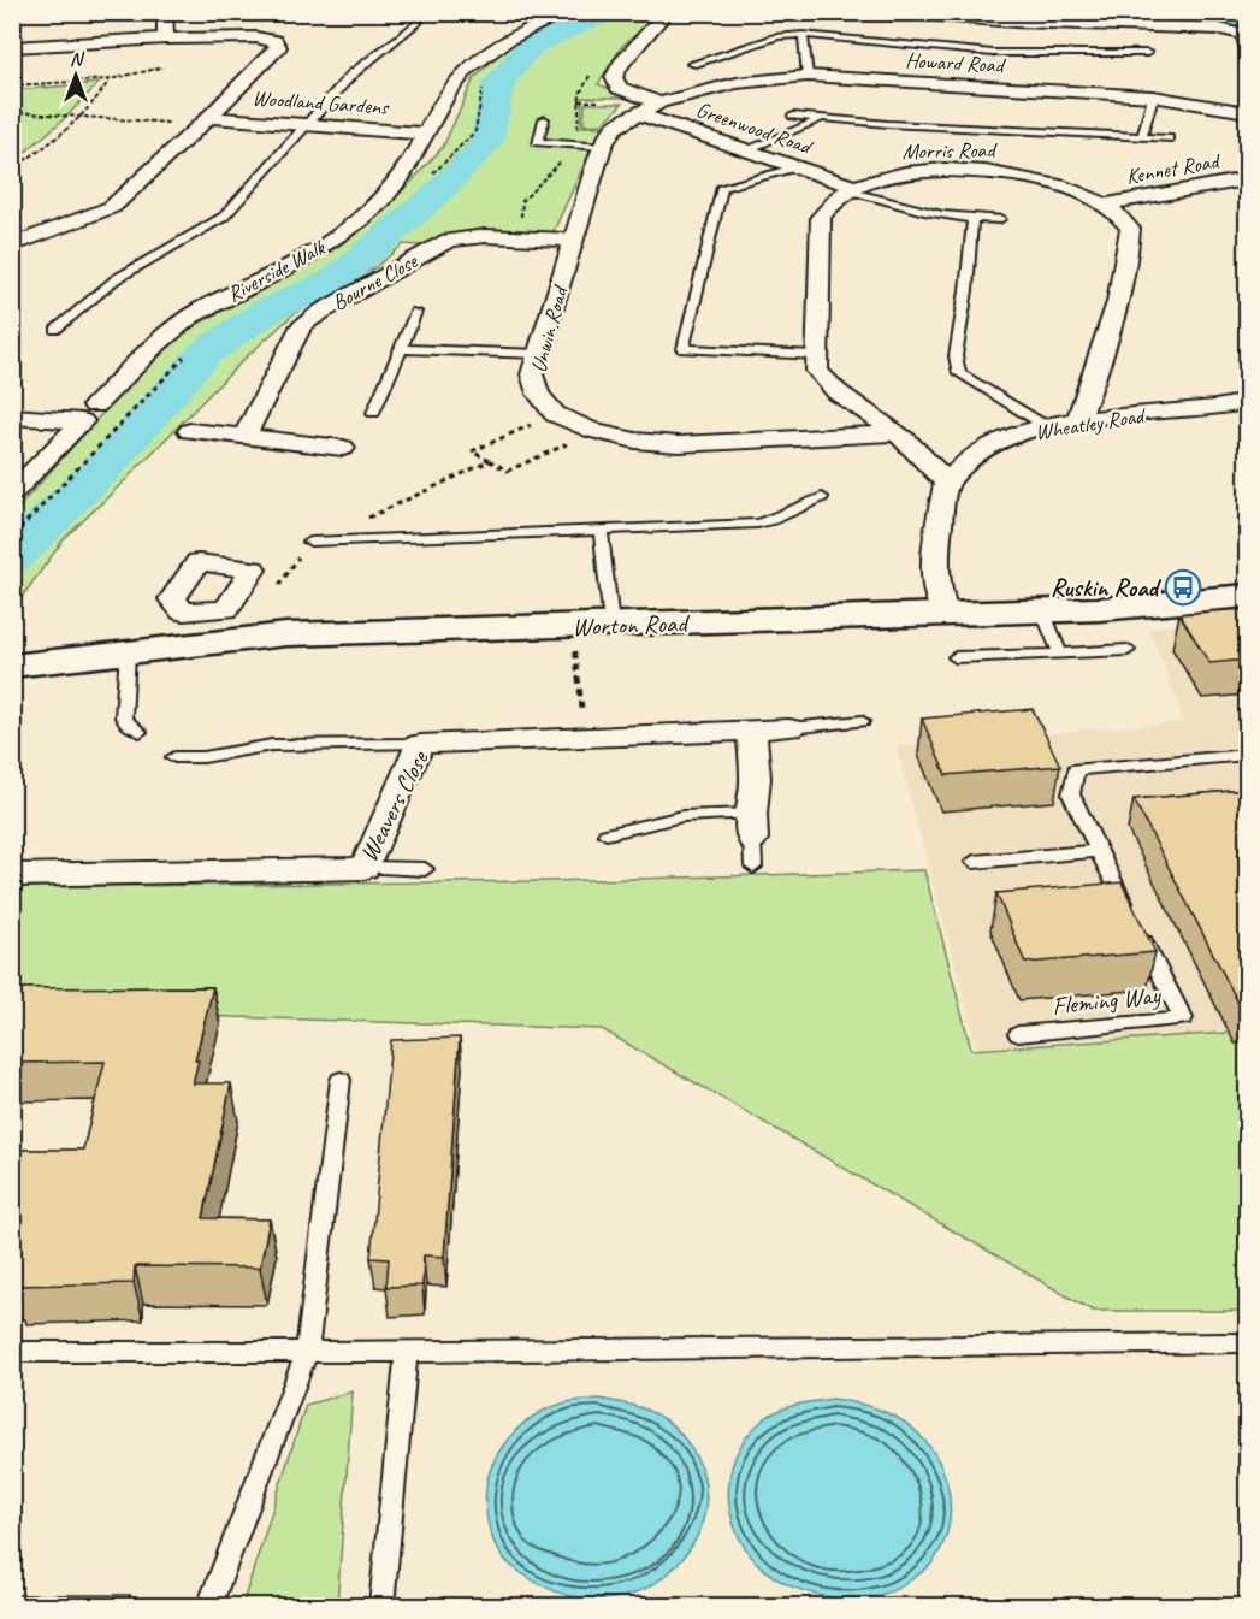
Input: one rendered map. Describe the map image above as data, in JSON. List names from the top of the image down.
{
  "streets": {
    "street": [
      "Howard Road",
      "Woodland Gardens",
      "Greenwood Road",
      "Morris Road",
      "Kennet Road",
      "Riverside Walk",
      "Bourne Close",
      "Unwin Road",
      "Wheatley Road",
      "Worton Road",
      "Weavers Close"
    ],
    "lane": ["Fleming Way"]
  },
  "crossings": [
    ["Howard Road", "Unwin Road"],
    ["Woodland Gardens", "Riverside Walk"],
    ["Greenwood Road", "Morris Road"],
    ["Greenwood Road", "Unwin Road"],
    ["Morris Road", "Kennet Road"],
    ["Morris Road", "Wheatley Road"],
    ["Bourne Close", "Unwin Road"]
  ],
  "places": {
    "bus stop": ["Ruskin Road"]
  },
  "north": "top"
}
